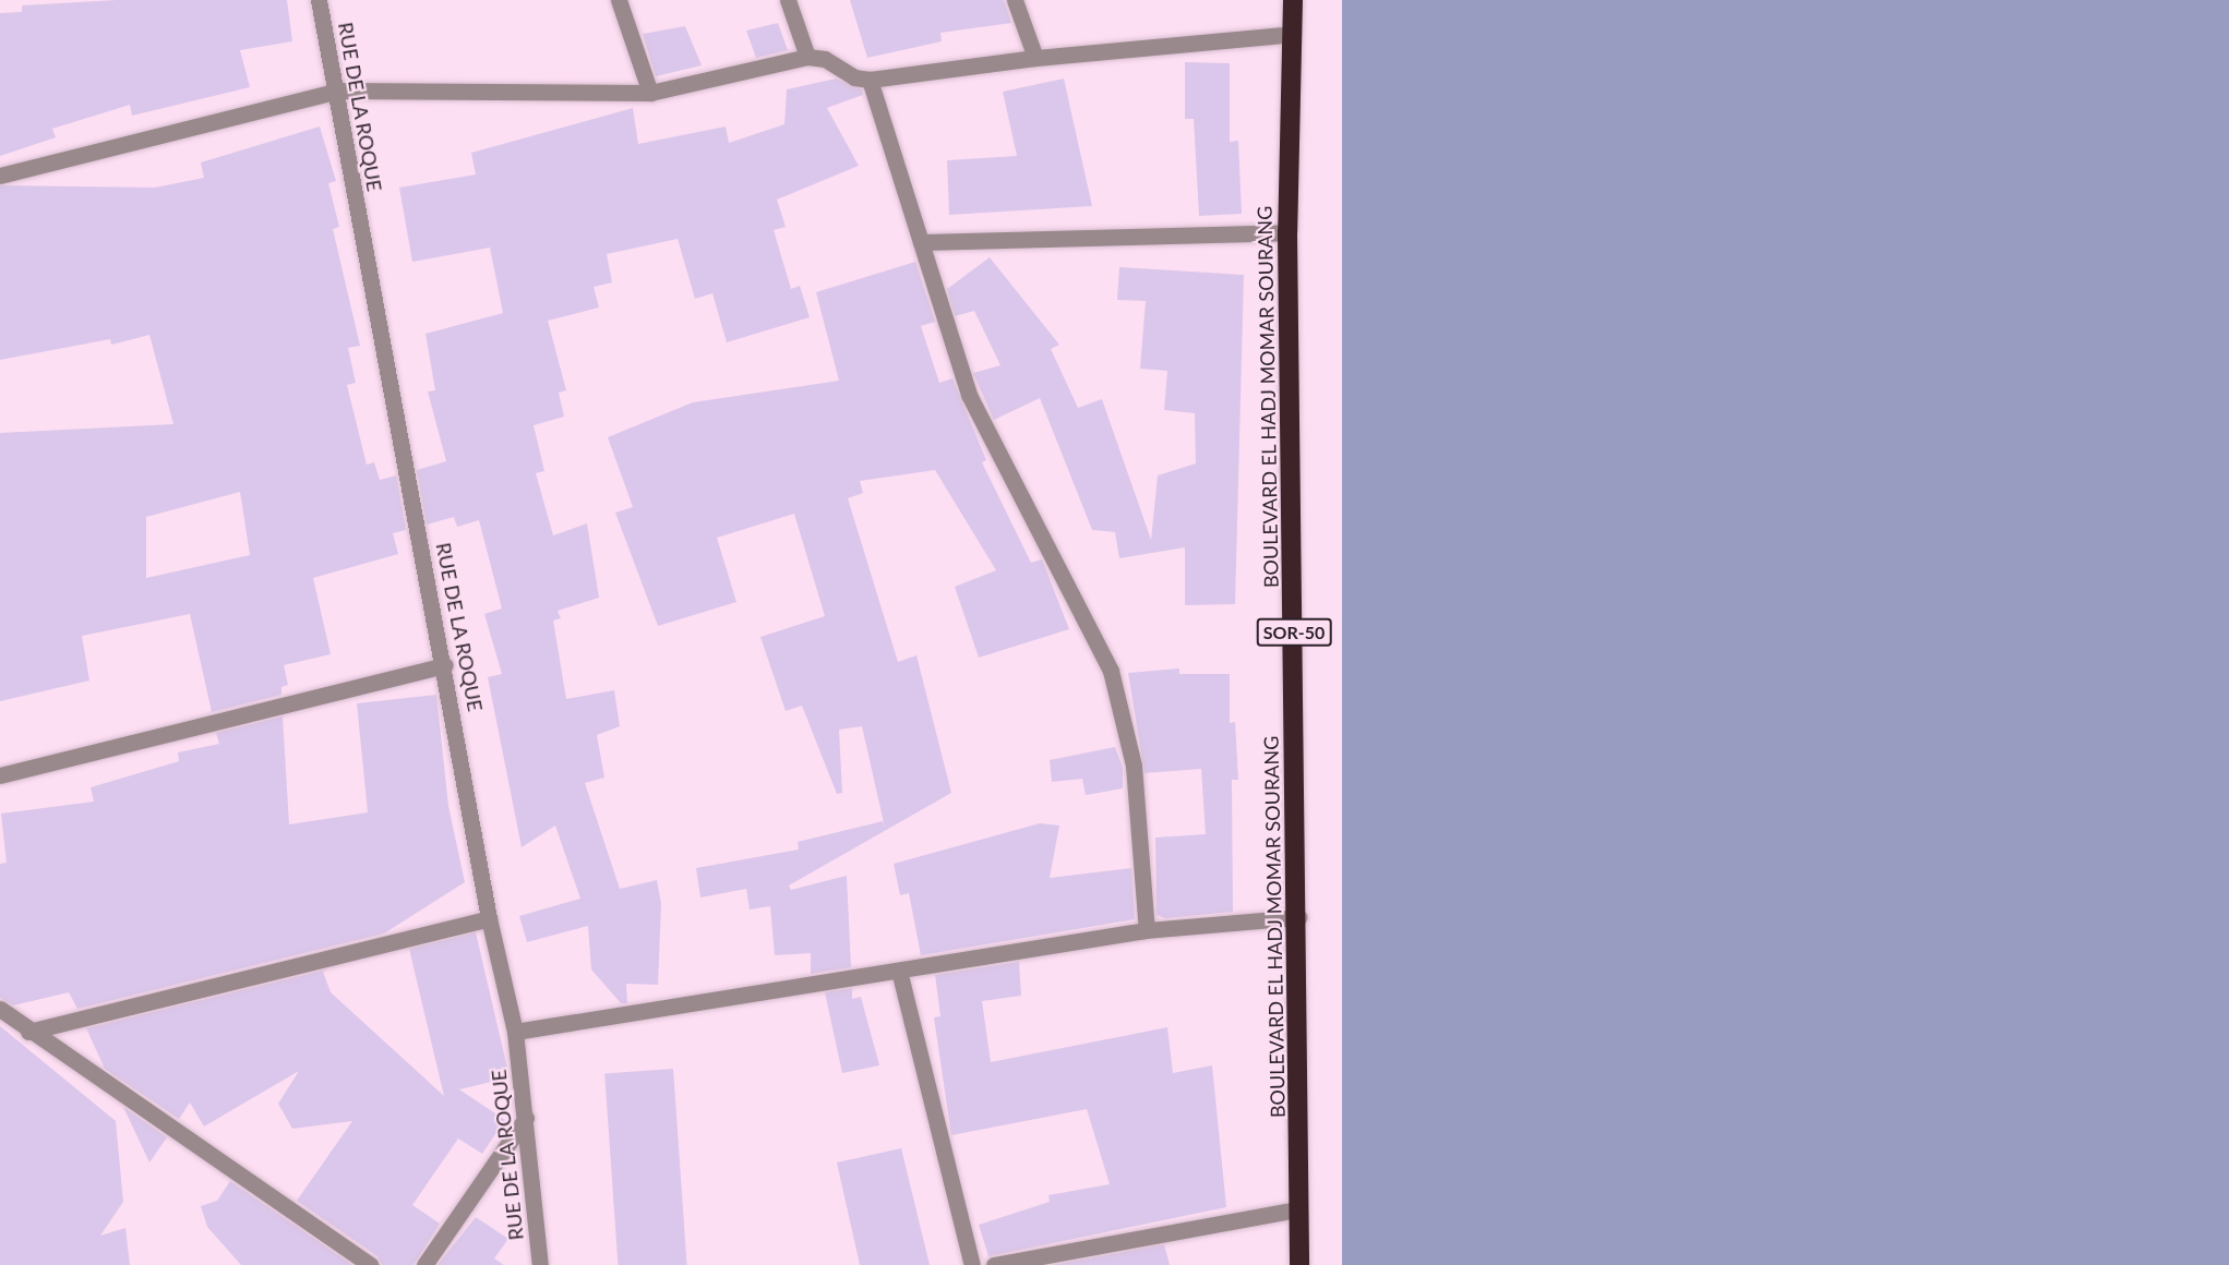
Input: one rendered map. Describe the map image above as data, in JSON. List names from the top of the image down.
{
  "streets": {
    "highway": ["BOULEVARD EL HADJ MOMAR SOURANG", "SOR-50"],
    "street": ["RUE DE LA ROQUE"]
  }
}
